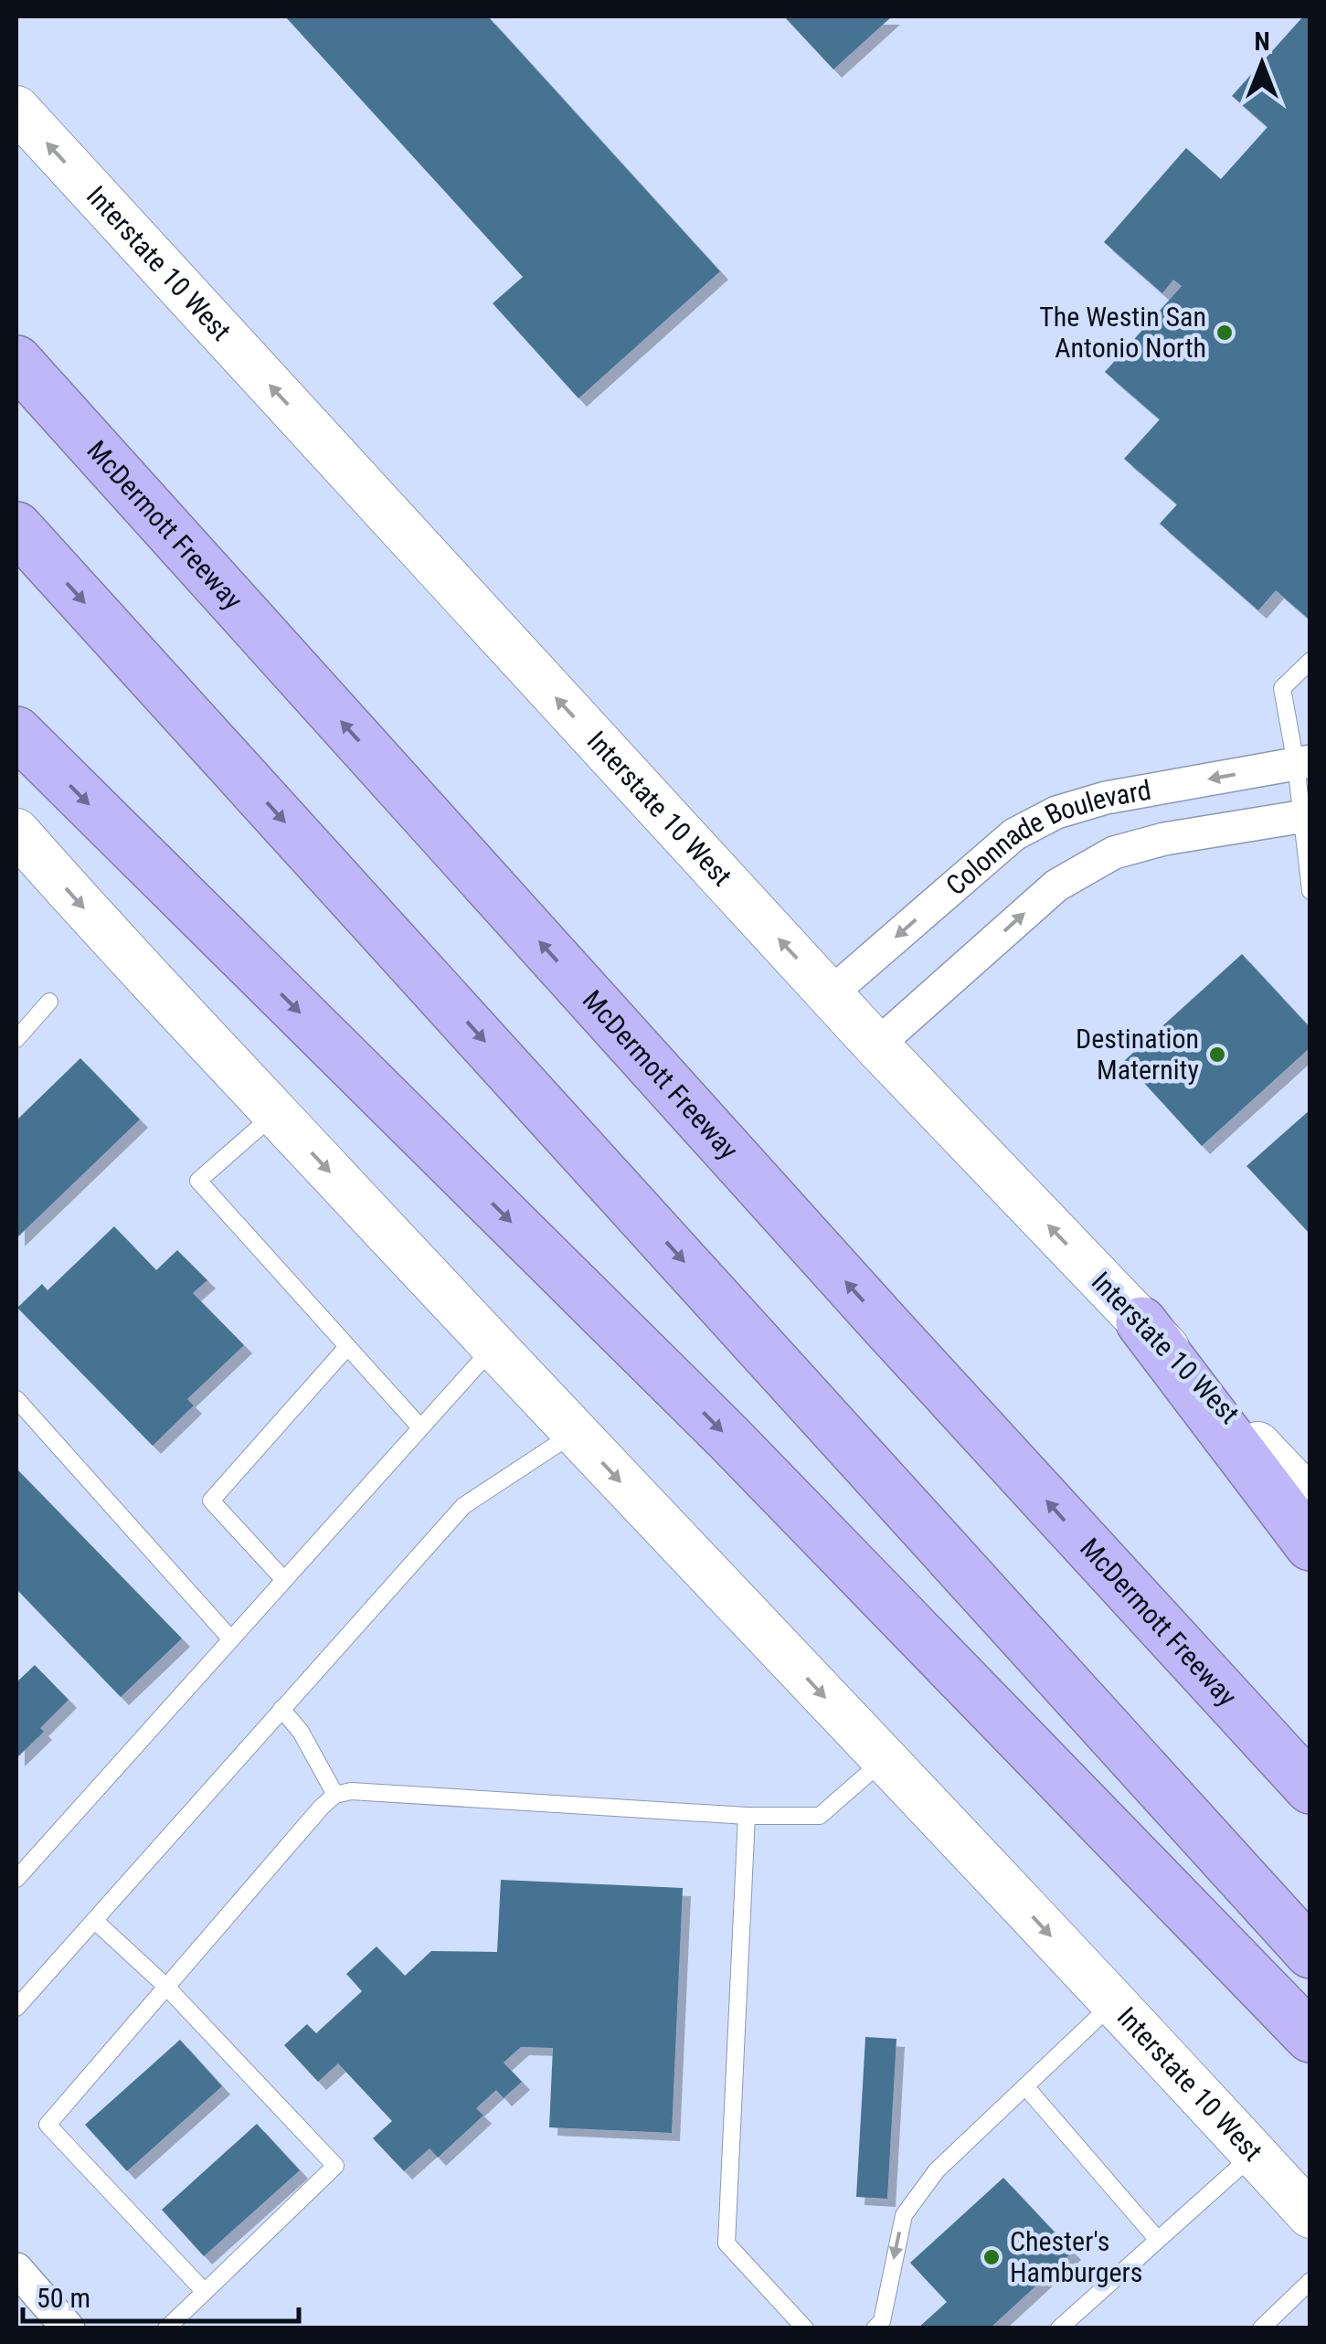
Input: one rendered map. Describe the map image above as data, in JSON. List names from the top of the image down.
{
  "streets": {
    "highway": ["McDermott Freeway"],
    "main road": ["Interstate 10 West"],
    "street": ["Colonnade Boulevard"]
  },
  "crossings": [
    ["Interstate 10 West", "Colonnade Boulevard"]
  ],
  "places": ["The Westin San Antonio North", "Destination Maternity", "Chester's Hamburgers"],
  "scale_bar": "50 m",
  "north": "top"
}
